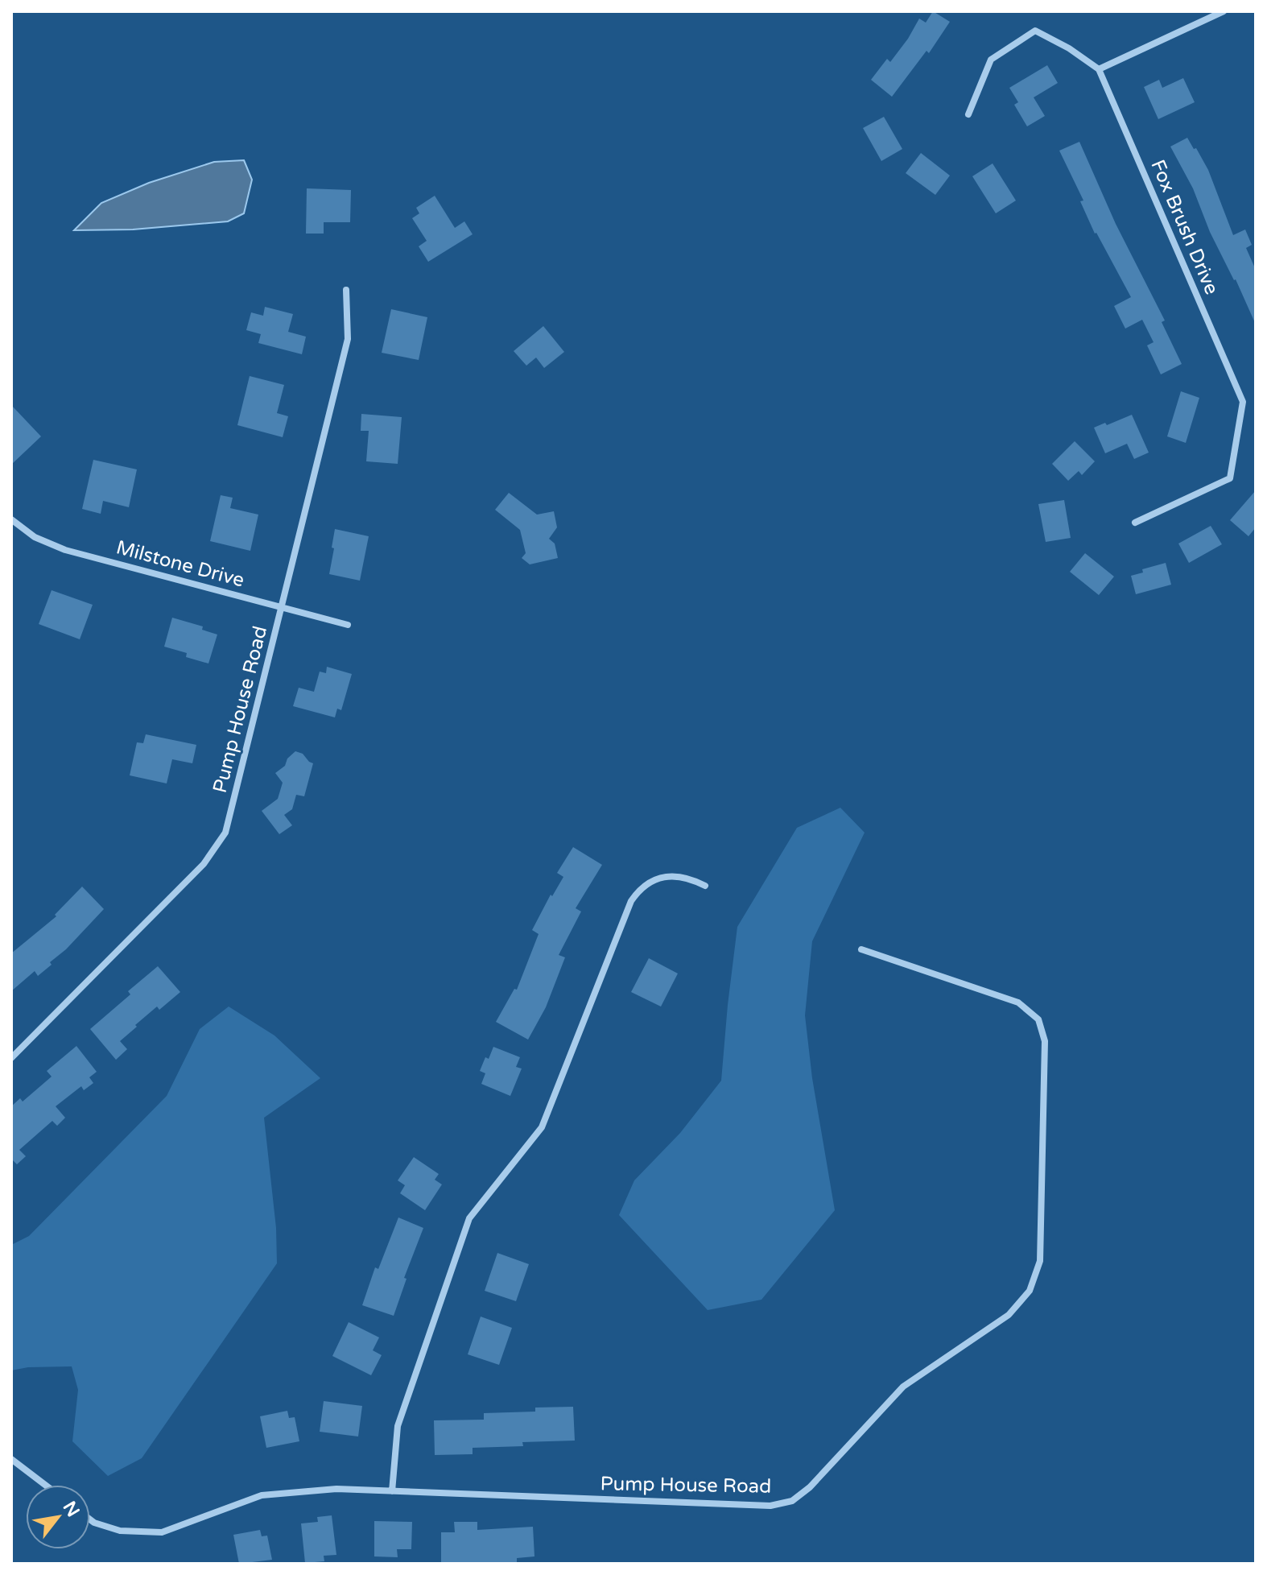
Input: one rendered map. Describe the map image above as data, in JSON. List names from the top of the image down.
{
  "streets": {
    "street": ["Fox Brush Drive", "Milstone Drive", "Pump House Road"]
  },
  "crossings": [
    ["Milstone Drive", "Pump House Road"]
  ],
  "north": "top right"
}
